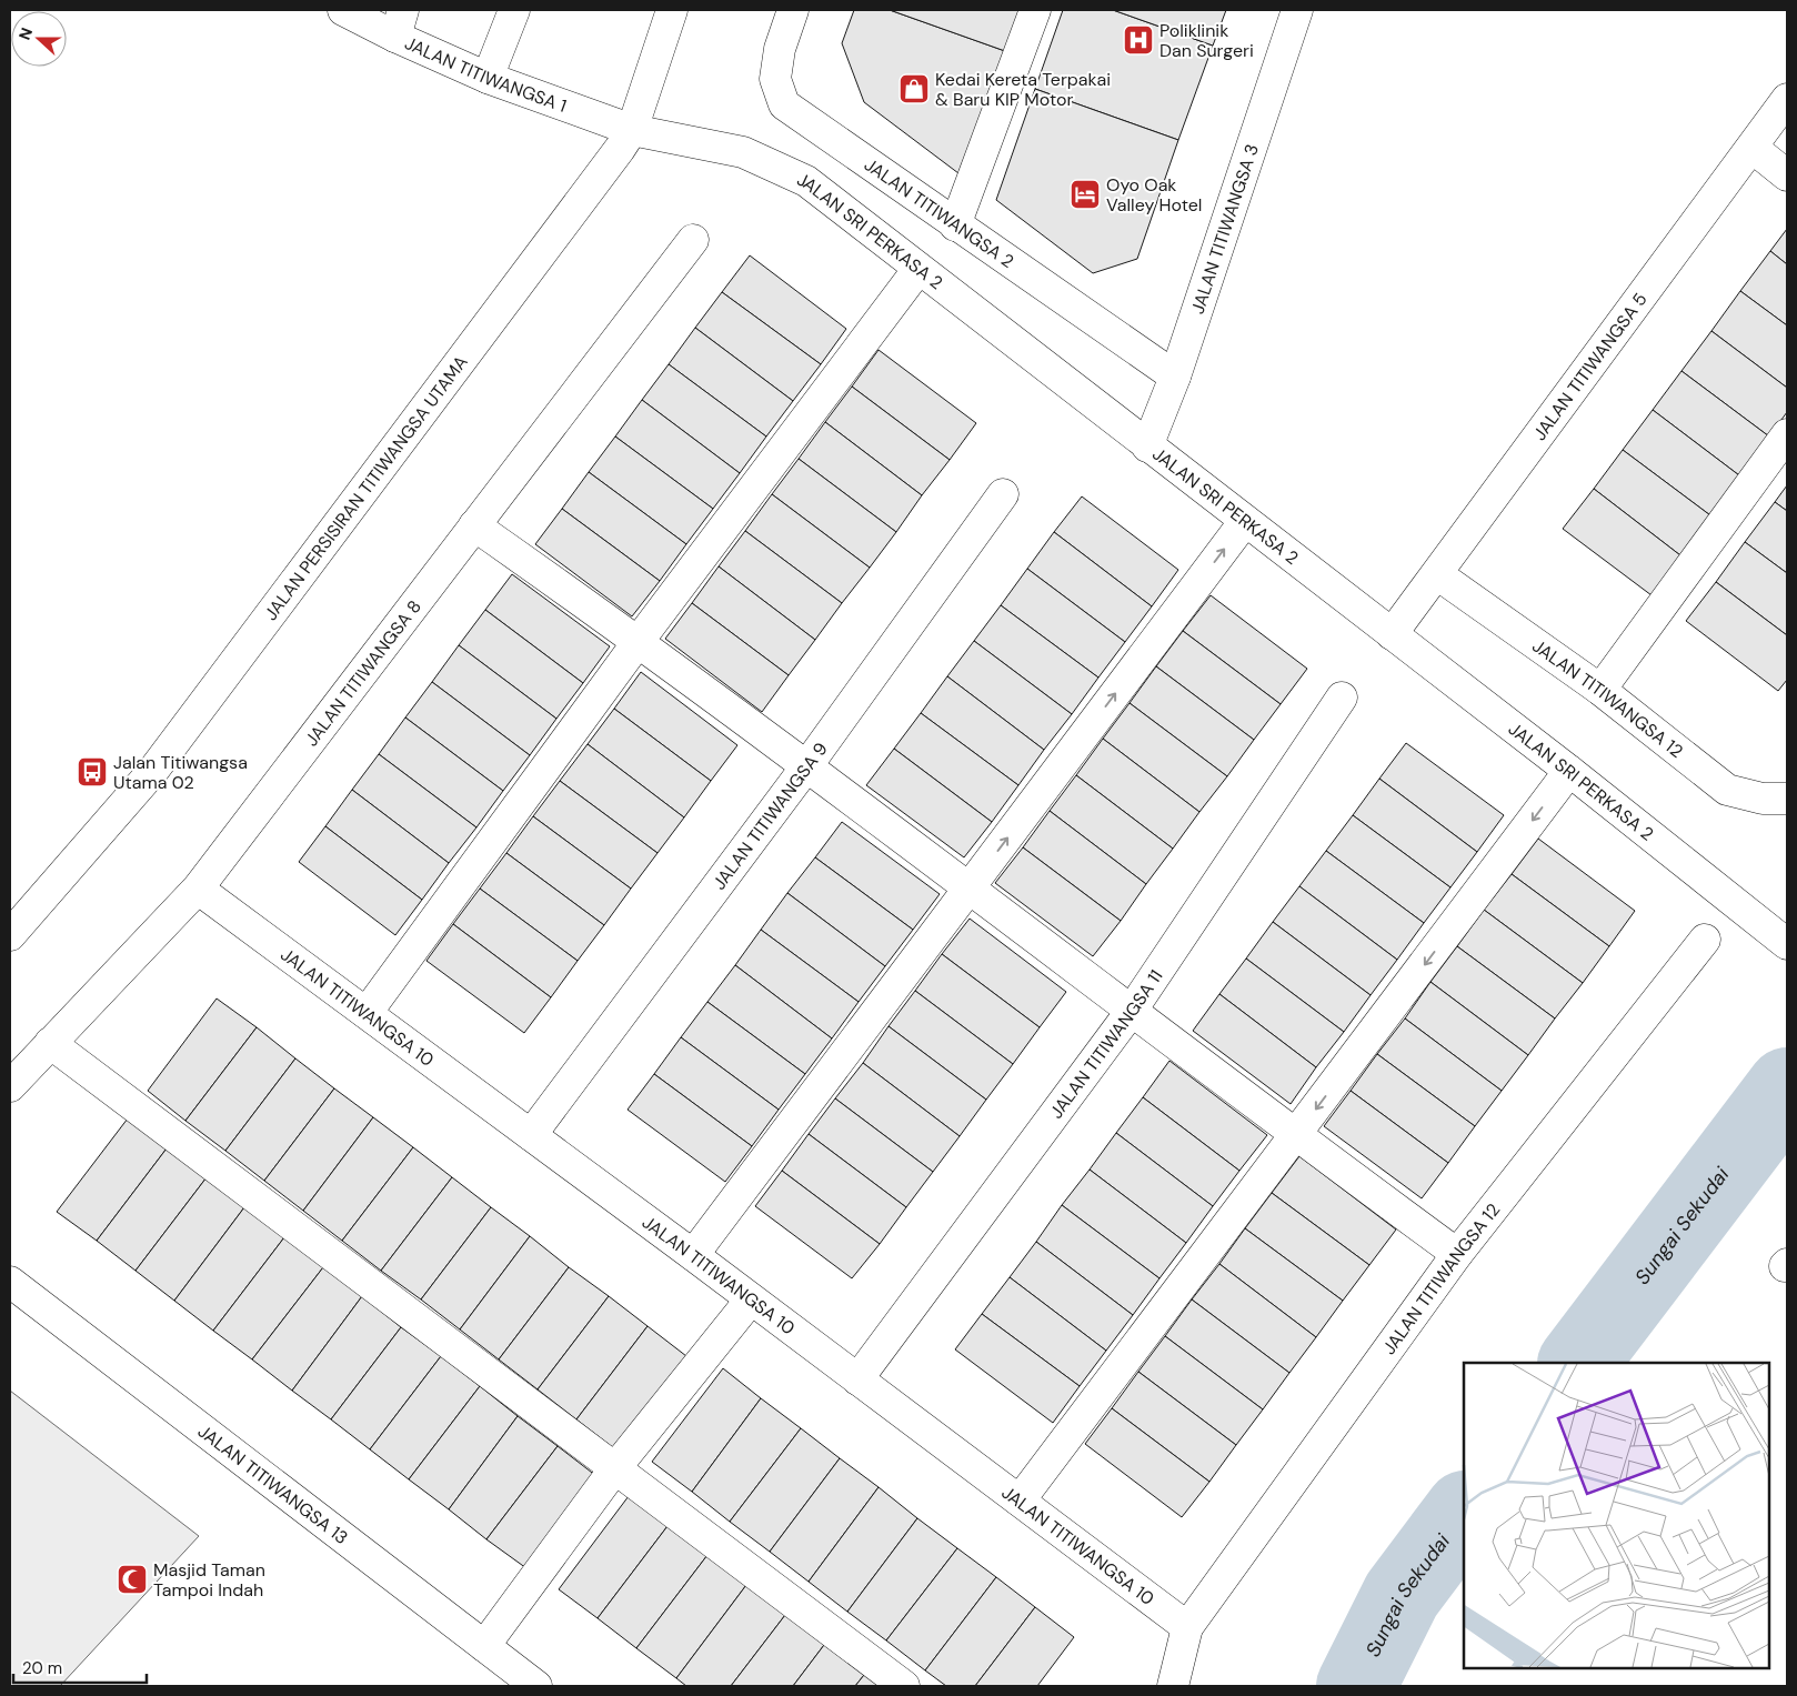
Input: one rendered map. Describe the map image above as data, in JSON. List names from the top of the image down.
{
  "streets": {
    "street": [
      "JALAN TITIWANGSA 1",
      "JALAN TITIWANGSA 2",
      "JALAN TITIWANGSA 3",
      "JALAN SRI PERKASA 2",
      "JALAN TITIWANGSA 5",
      "JALAN PERSISIRAN TITIWANGSA UTAMA",
      "JALAN TITIWANGSA 8",
      "JALAN TITIWANGSA 12",
      "JALAN TITIWANGSA 9",
      "JALAN TITIWANGSA 10",
      "JALAN TITIWANGSA 11",
      "JALAN TITIWANGSA 13"
    ]
  },
  "crossings": [
    ["JALAN TITIWANGSA 1", "JALAN SRI PERKASA 2"],
    ["JALAN TITIWANGSA 1", "JALAN PERSISIRAN TITIWANGSA UTAMA"],
    ["JALAN TITIWANGSA 2", "JALAN TITIWANGSA 3"],
    ["JALAN TITIWANGSA 3", "JALAN SRI PERKASA 2"],
    ["JALAN SRI PERKASA 2", "JALAN TITIWANGSA 5"],
    ["JALAN SRI PERKASA 2", "JALAN PERSISIRAN TITIWANGSA UTAMA"],
    ["JALAN TITIWANGSA 5", "JALAN TITIWANGSA 12"],
    ["JALAN TITIWANGSA 8", "JALAN TITIWANGSA 10"],
    ["JALAN TITIWANGSA 12", "JALAN TITIWANGSA 10"],
    ["JALAN TITIWANGSA 9", "JALAN TITIWANGSA 10"],
    ["JALAN TITIWANGSA 10", "JALAN TITIWANGSA 11"]
  ],
  "water": ["Sungai Sekudai"],
  "places": {
    "hospital": ["Poliklinik Dan Surgeri"],
    "shop": ["Kedai Kereta Terpakai & Baru KIP Motor"],
    "hotel": ["Oyo Oak Valley Hotel"],
    "bus stop": ["Jalan Titiwangsa Utama 02"],
    "mosque": ["Masjid Taman Tampoi Indah"]
  },
  "scale_bar": "20 m",
  "north": "left"
}
